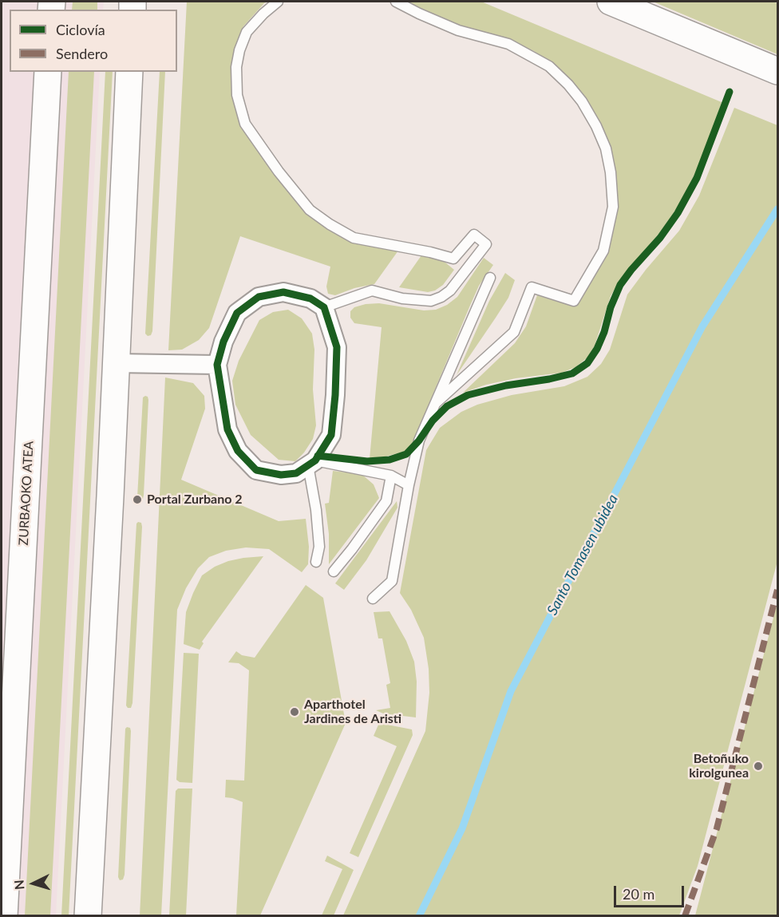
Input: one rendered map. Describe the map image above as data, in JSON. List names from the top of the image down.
{
  "streets": {
    "main road": ["ZURBAOKO ATEA"]
  },
  "water": ["Santo Tomasen ubidea"],
  "places": ["Portal Zurbano 2", "Aparthotel Jardines de Aristi", "Betoñuko kirolgunea"],
  "legend": ["Ciclovía", "Sendero"],
  "scale_bar": "20 m",
  "north": "left"
}
